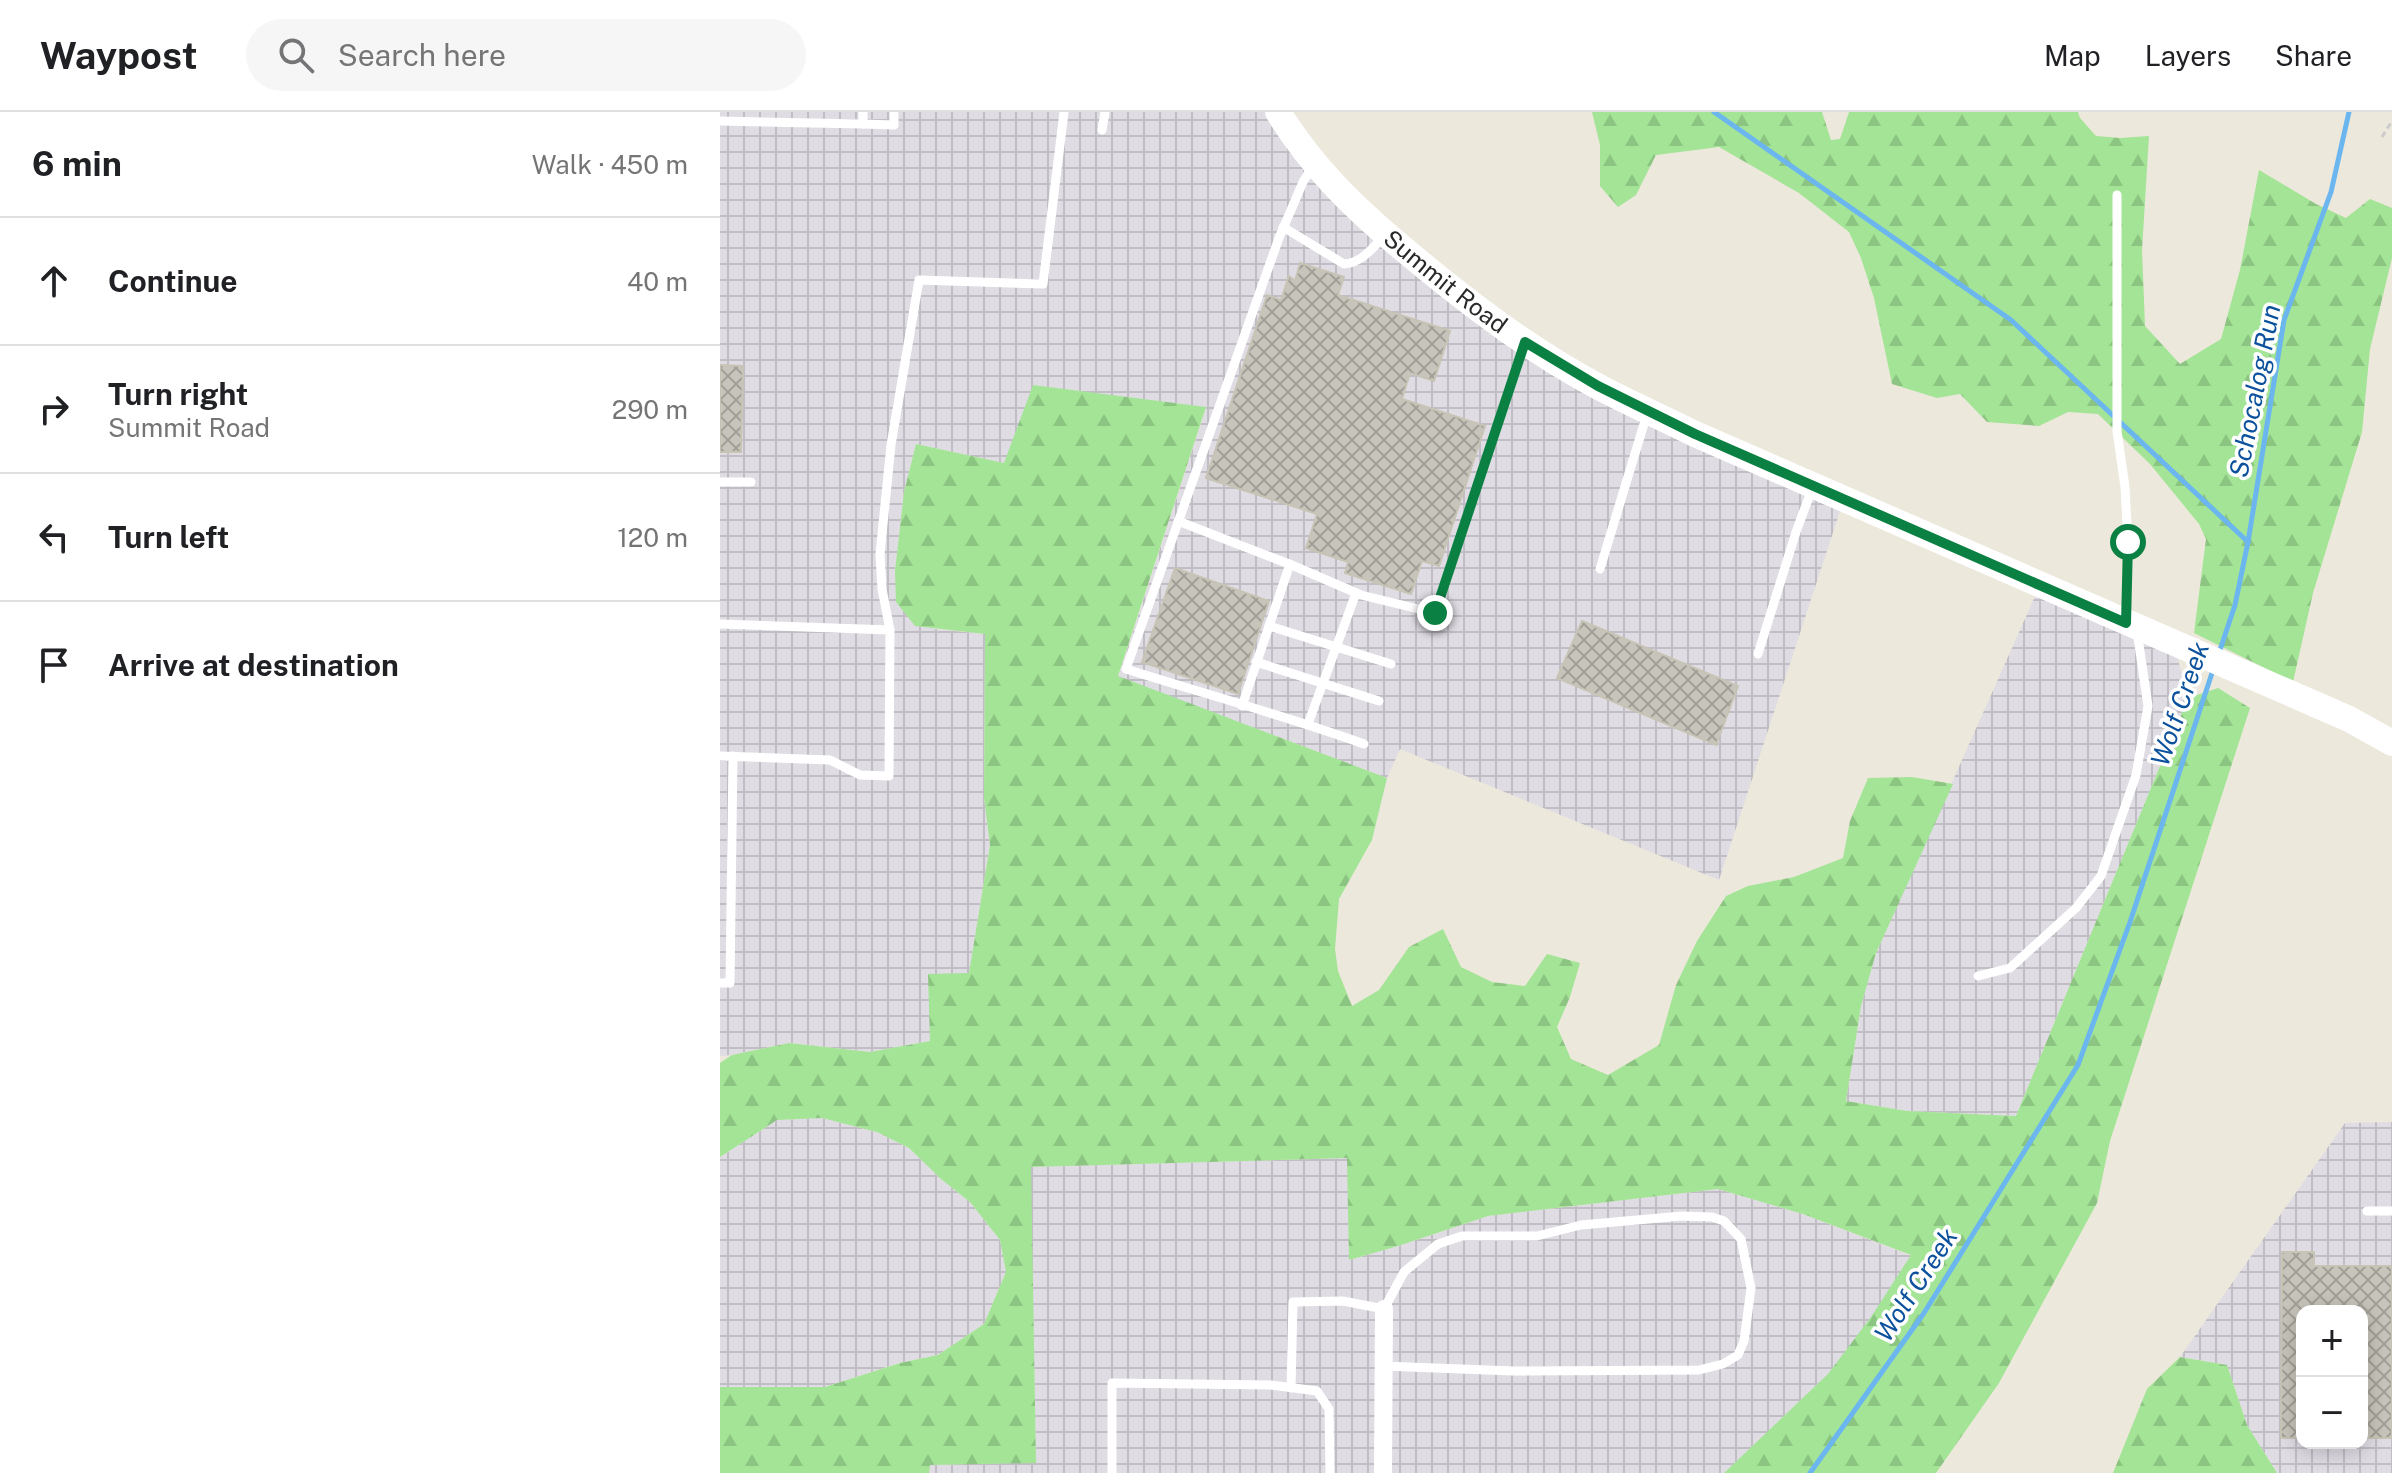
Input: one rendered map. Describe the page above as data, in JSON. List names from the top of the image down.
{
  "streets": {
    "street": ["Summit Road"]
  },
  "water": ["Schocalog Run", "Wolf Creek"],
  "page": {
    "header": "Waypost",
    "search": "Search here",
    "nav": ["Map", "Layers", "Share"],
    "heading": ["6 min", "Walk · 450 m"],
    "list": [
      ["Continue", "40 m"],
      ["Turn right", "Summit Road", "290 m"],
      ["Turn left", "120 m"],
      "Arrive at destination"
    ],
    "map_buttons": ["+", "−"]
  }
}
